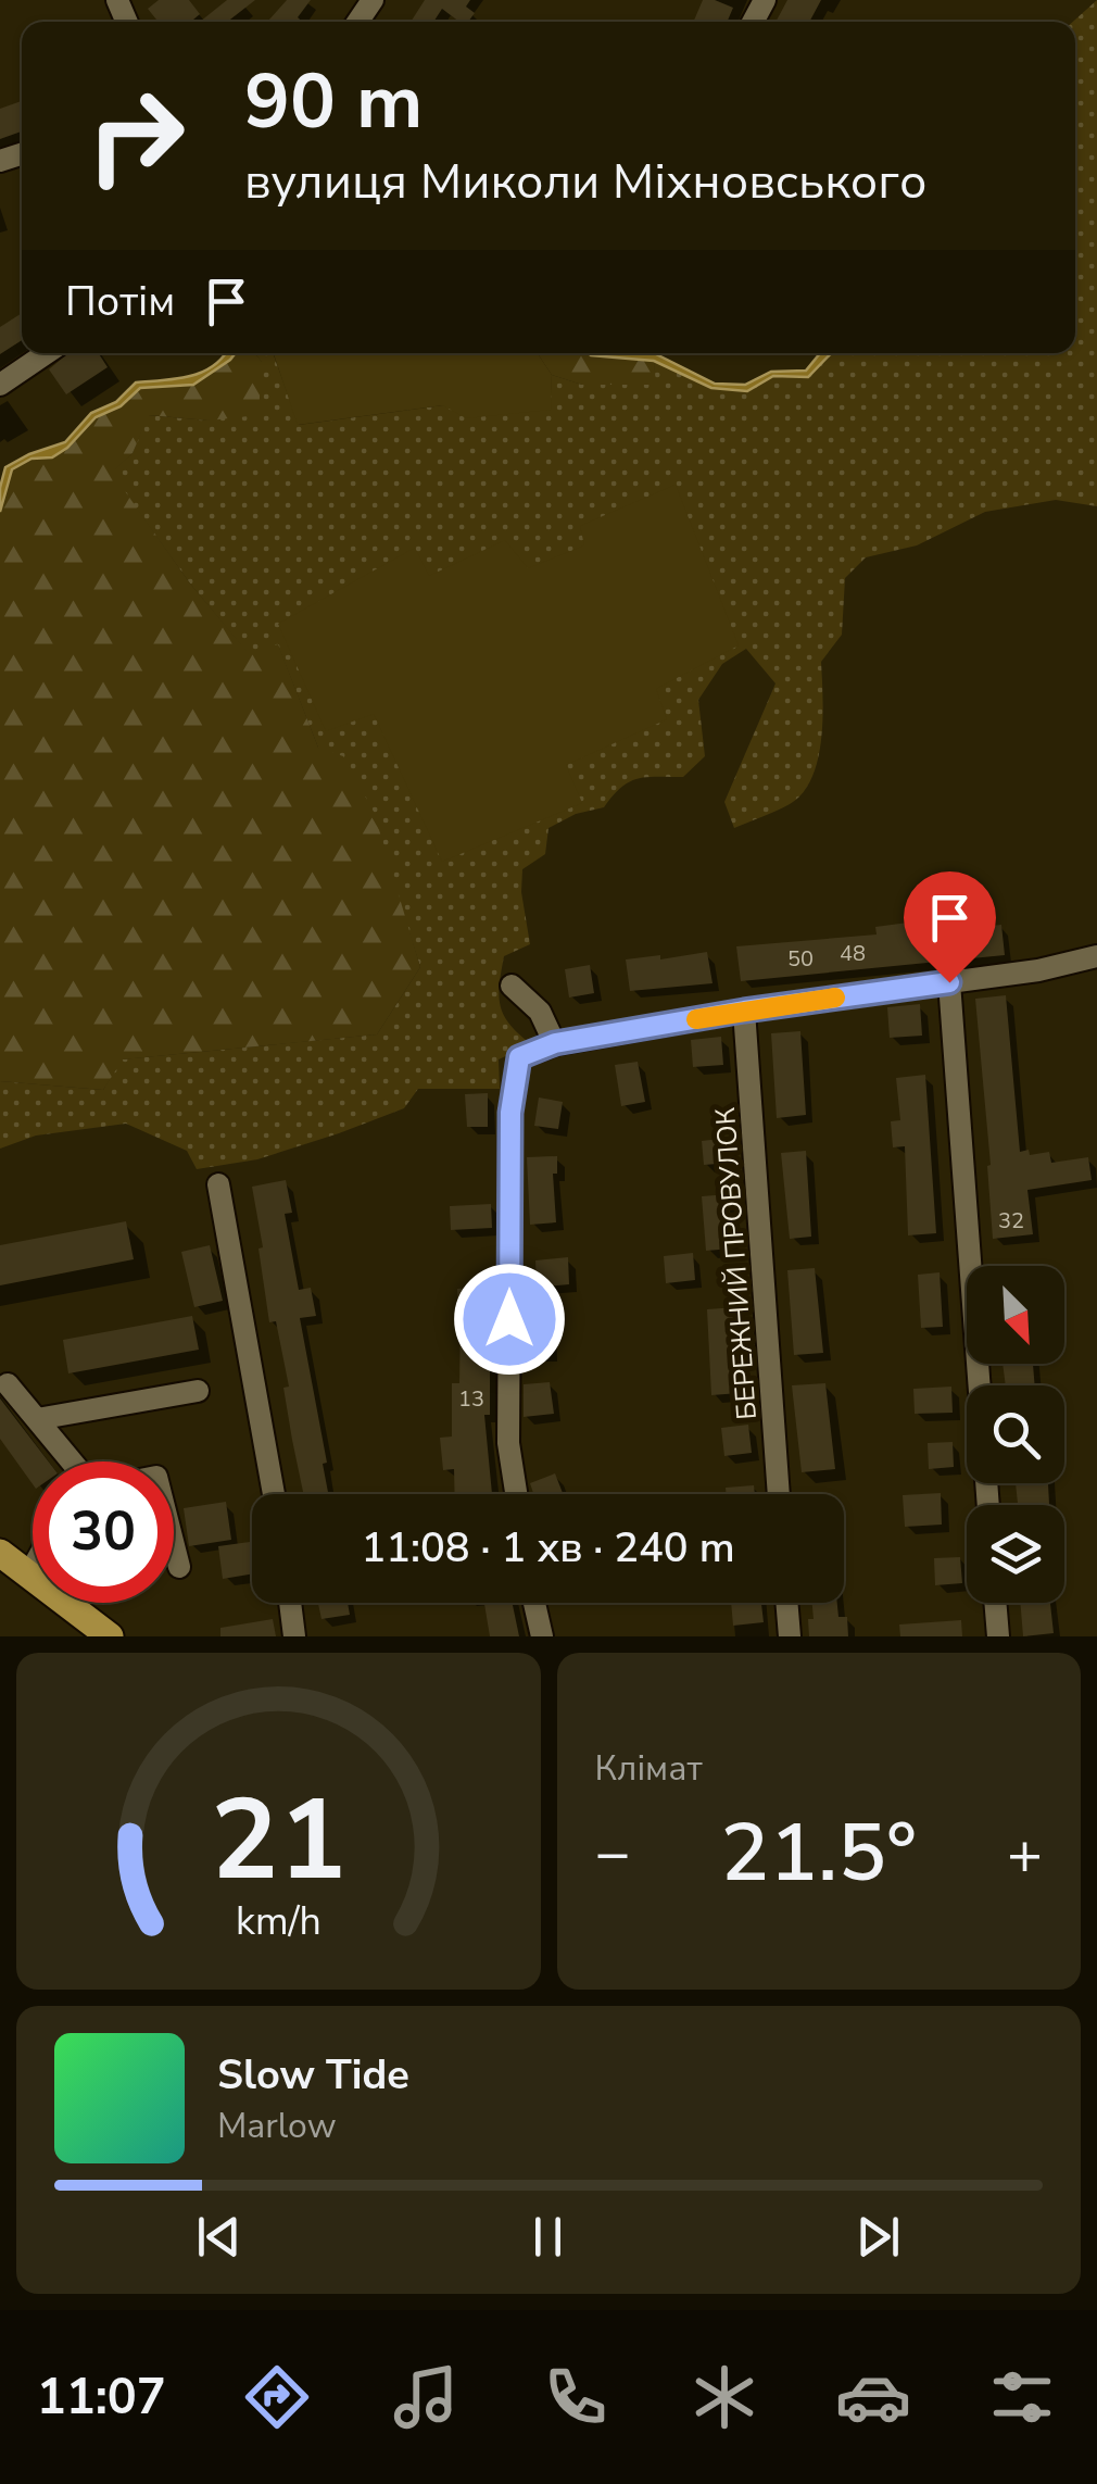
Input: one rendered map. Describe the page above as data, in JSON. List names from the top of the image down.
{
  "streets": {
    "street": ["БЕРЕЖНИЙ ПРОВУЛОК"]
  },
  "house_numbers": [
    "48",
    "50",
    "32",
    "13"
  ],
  "north": "bottom right",
  "page": {
    "turn": ["90 m", "вулиця Миколи Міхновського"],
    "then": "Потім",
    "limit": "30",
    "trip": "11:08 · 1 хв · 240 m",
    "tile": "Клімат",
    "heat": ["−", "21.5°", "+"],
    "song": ["Slow Tide", "Marlow"],
    "tabs": "11:07",
    "gauge": ["21", "km/h"]
  }
}
